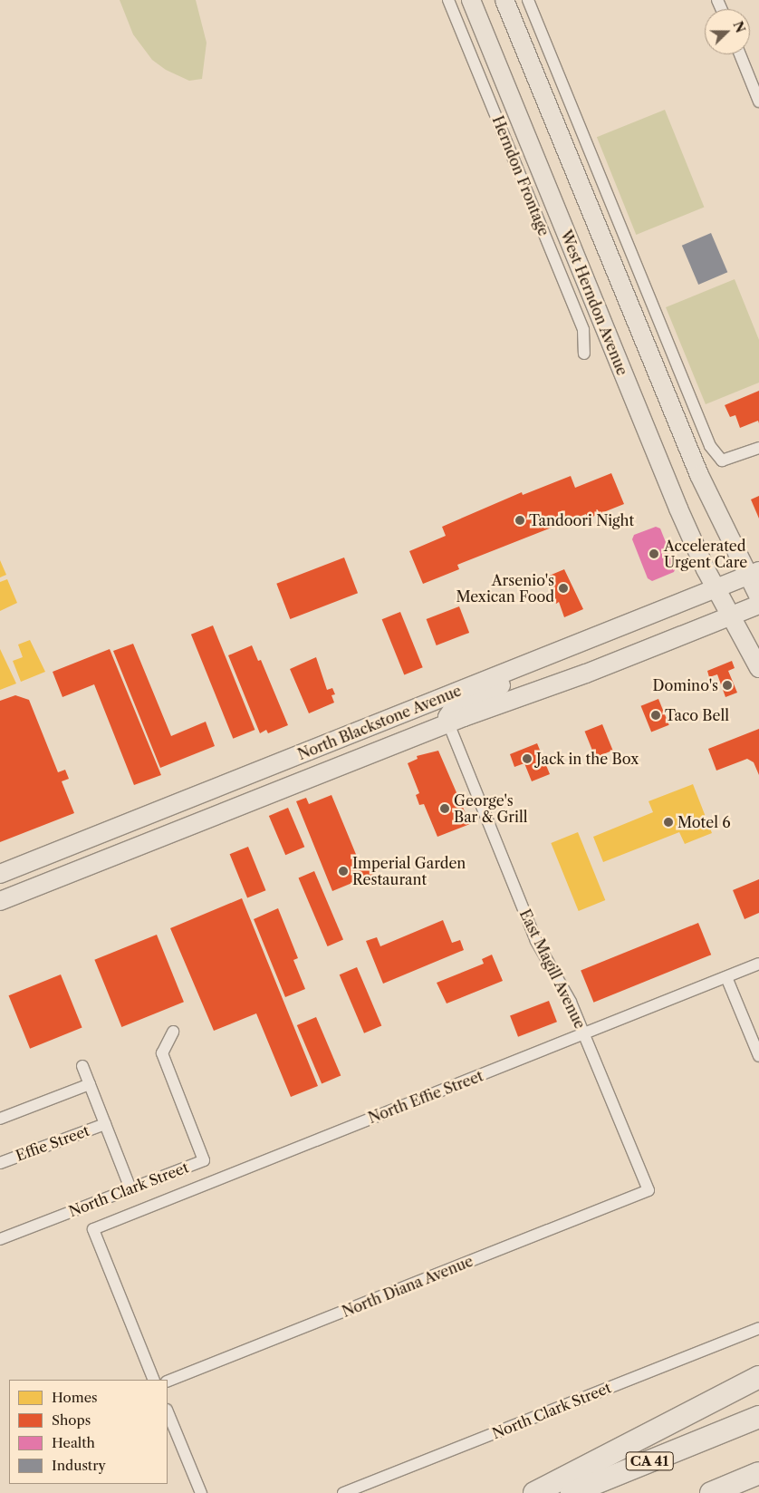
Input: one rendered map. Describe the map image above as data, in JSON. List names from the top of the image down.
{
  "streets": {
    "highway": ["CA 41"],
    "main road": ["West Herndon Avenue", "North Blackstone Avenue"],
    "street": [
      "Herndon Frontage",
      "East Magill Avenue",
      "North Effie Street",
      "Effie Street",
      "North Clark Street",
      "North Diana Avenue"
    ]
  },
  "crossings": [
    ["West Herndon Avenue", "North Blackstone Avenue"],
    ["North Blackstone Avenue", "East Magill Avenue"],
    ["East Magill Avenue", "North Effie Street"],
    ["East Magill Avenue", "North Diana Avenue"]
  ],
  "places": [
    "Tandoori Night",
    "Accelerated Urgent Care",
    "Arsenio's Mexican Food",
    "Domino's",
    "Taco Bell",
    "Jack in the Box",
    "George's Bar & Grill",
    "Motel 6",
    "Imperial Garden Restaurant"
  ],
  "legend": [
    "Homes",
    "Shops",
    "Health",
    "Industry"
  ],
  "north": "right"
}
